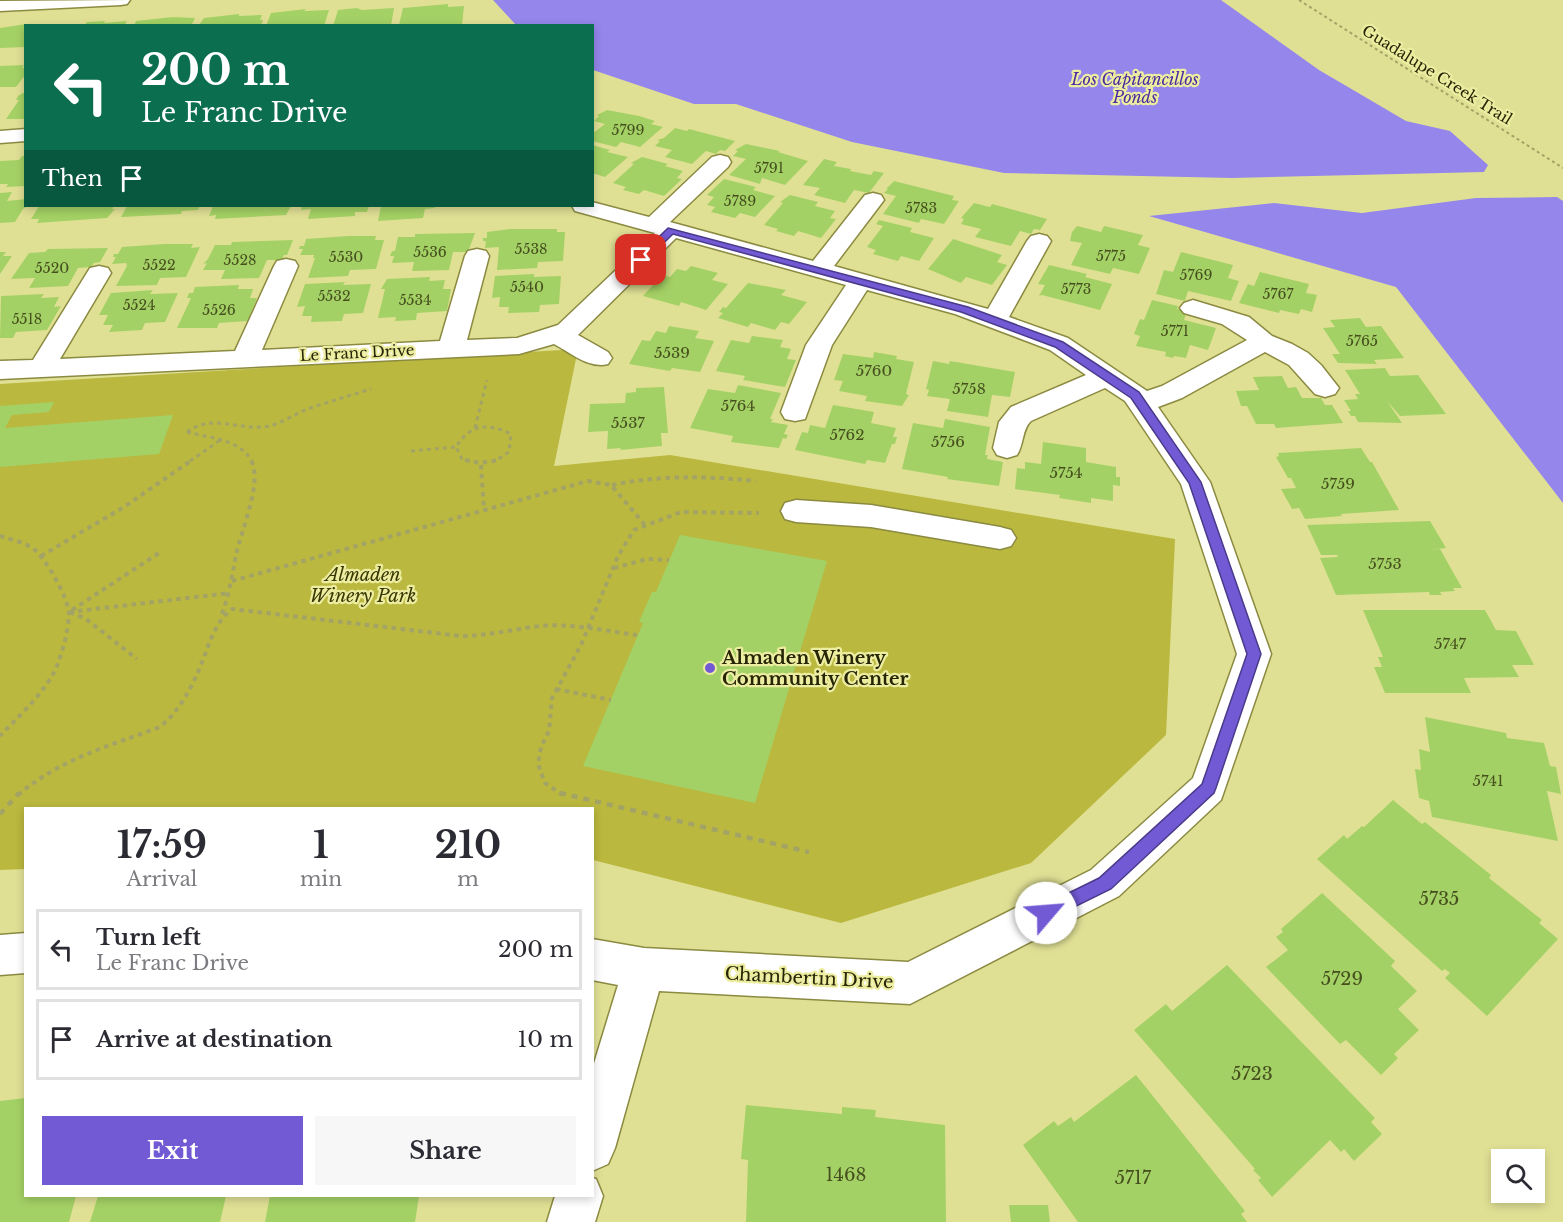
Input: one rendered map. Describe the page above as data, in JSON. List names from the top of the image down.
{
  "streets": {
    "street": ["Le Franc Drive", "Chambertin Drive"],
    "path": ["Guadalupe Creek Trail"]
  },
  "crossings": [
    ["Le Franc Drive", "Chambertin Drive"]
  ],
  "water": ["Los Capitancillos Ponds"],
  "parks": ["Almaden Winery Park"],
  "places": ["Almaden Winery Community Center"],
  "house_numbers": [
    "5799",
    "5791",
    "5789",
    "5783",
    "5538",
    "5536",
    "5775",
    "5530",
    "5528",
    "5522",
    "5520",
    "5769",
    "5540",
    "5773",
    "5767",
    "5532",
    "5534",
    "5524",
    "5526",
    "5518",
    "5771",
    "5765",
    "5539",
    "5760",
    "5758",
    "5764",
    "5537",
    "5762",
    "5756",
    "5754",
    "5759",
    "5753",
    "5747",
    "5741",
    "5735",
    "5729",
    "5723",
    "1468",
    "5717"
  ],
  "page": {
    "turn": ["200 m", "Le Franc Drive"],
    "then": "Then",
    "eta": [
      "17:59",
      "Arrival",
      "1",
      "min",
      "210",
      "m"
    ],
    "list": [
      {
        "name": "Turn left",
        "note": "Le Franc Drive",
        "value": "200 m"
      },
      {
        "name": "Arrive at destination",
        "value": "10 m"
      }
    ],
    "buttons": ["Exit", "Share"]
  }
}
